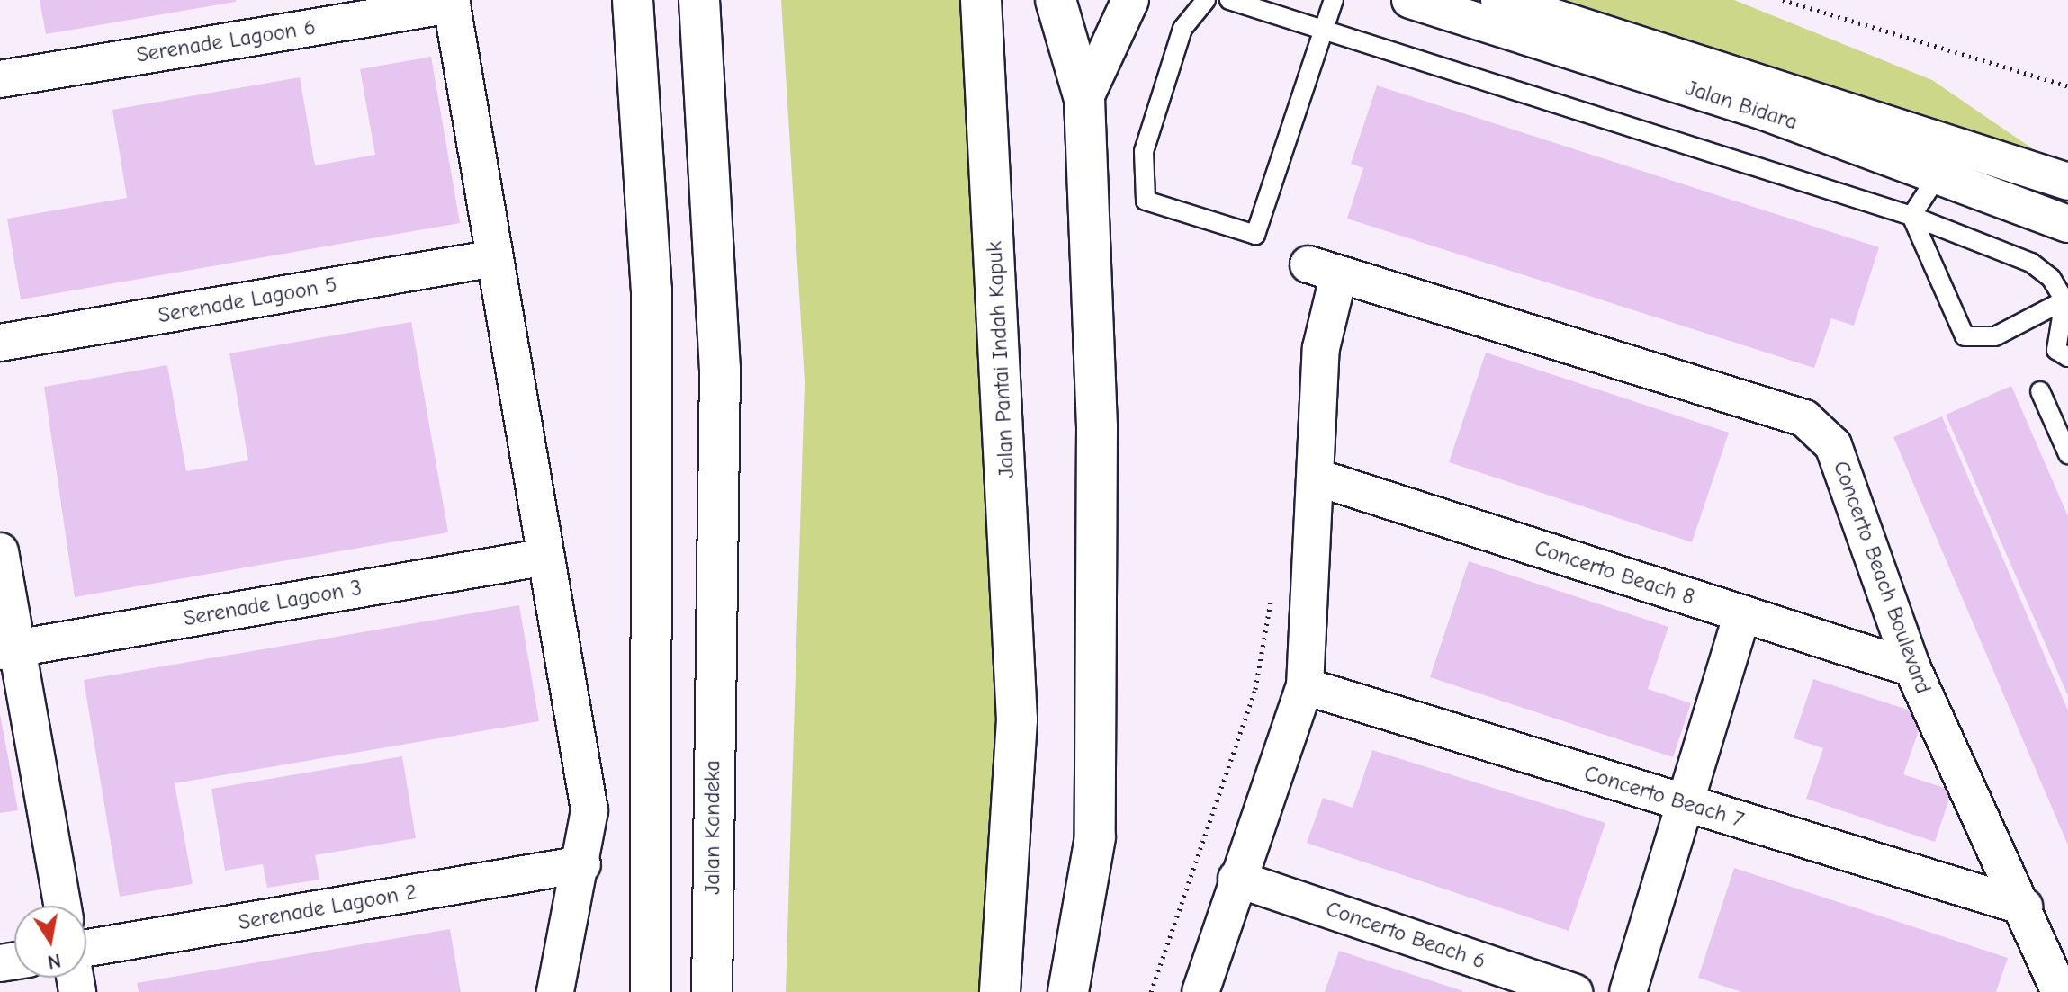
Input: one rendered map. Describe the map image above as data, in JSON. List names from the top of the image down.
{
  "streets": {
    "main road": ["Jalan Pantai Indah Kapuk", "Jalan Kandeka"],
    "street": [
      "Serenade Lagoon 6",
      "Jalan Bidara",
      "Serenade Lagoon 5",
      "Concerto Beach 8",
      "Concerto Beach Boulevard",
      "Serenade Lagoon 3",
      "Concerto Beach 7",
      "Serenade Lagoon 2",
      "Concerto Beach 6"
    ]
  },
  "crossings": [
    ["Concerto Beach 8", "Concerto Beach Boulevard"],
    ["Concerto Beach Boulevard", "Concerto Beach 7"]
  ],
  "north": "bottom"
}
